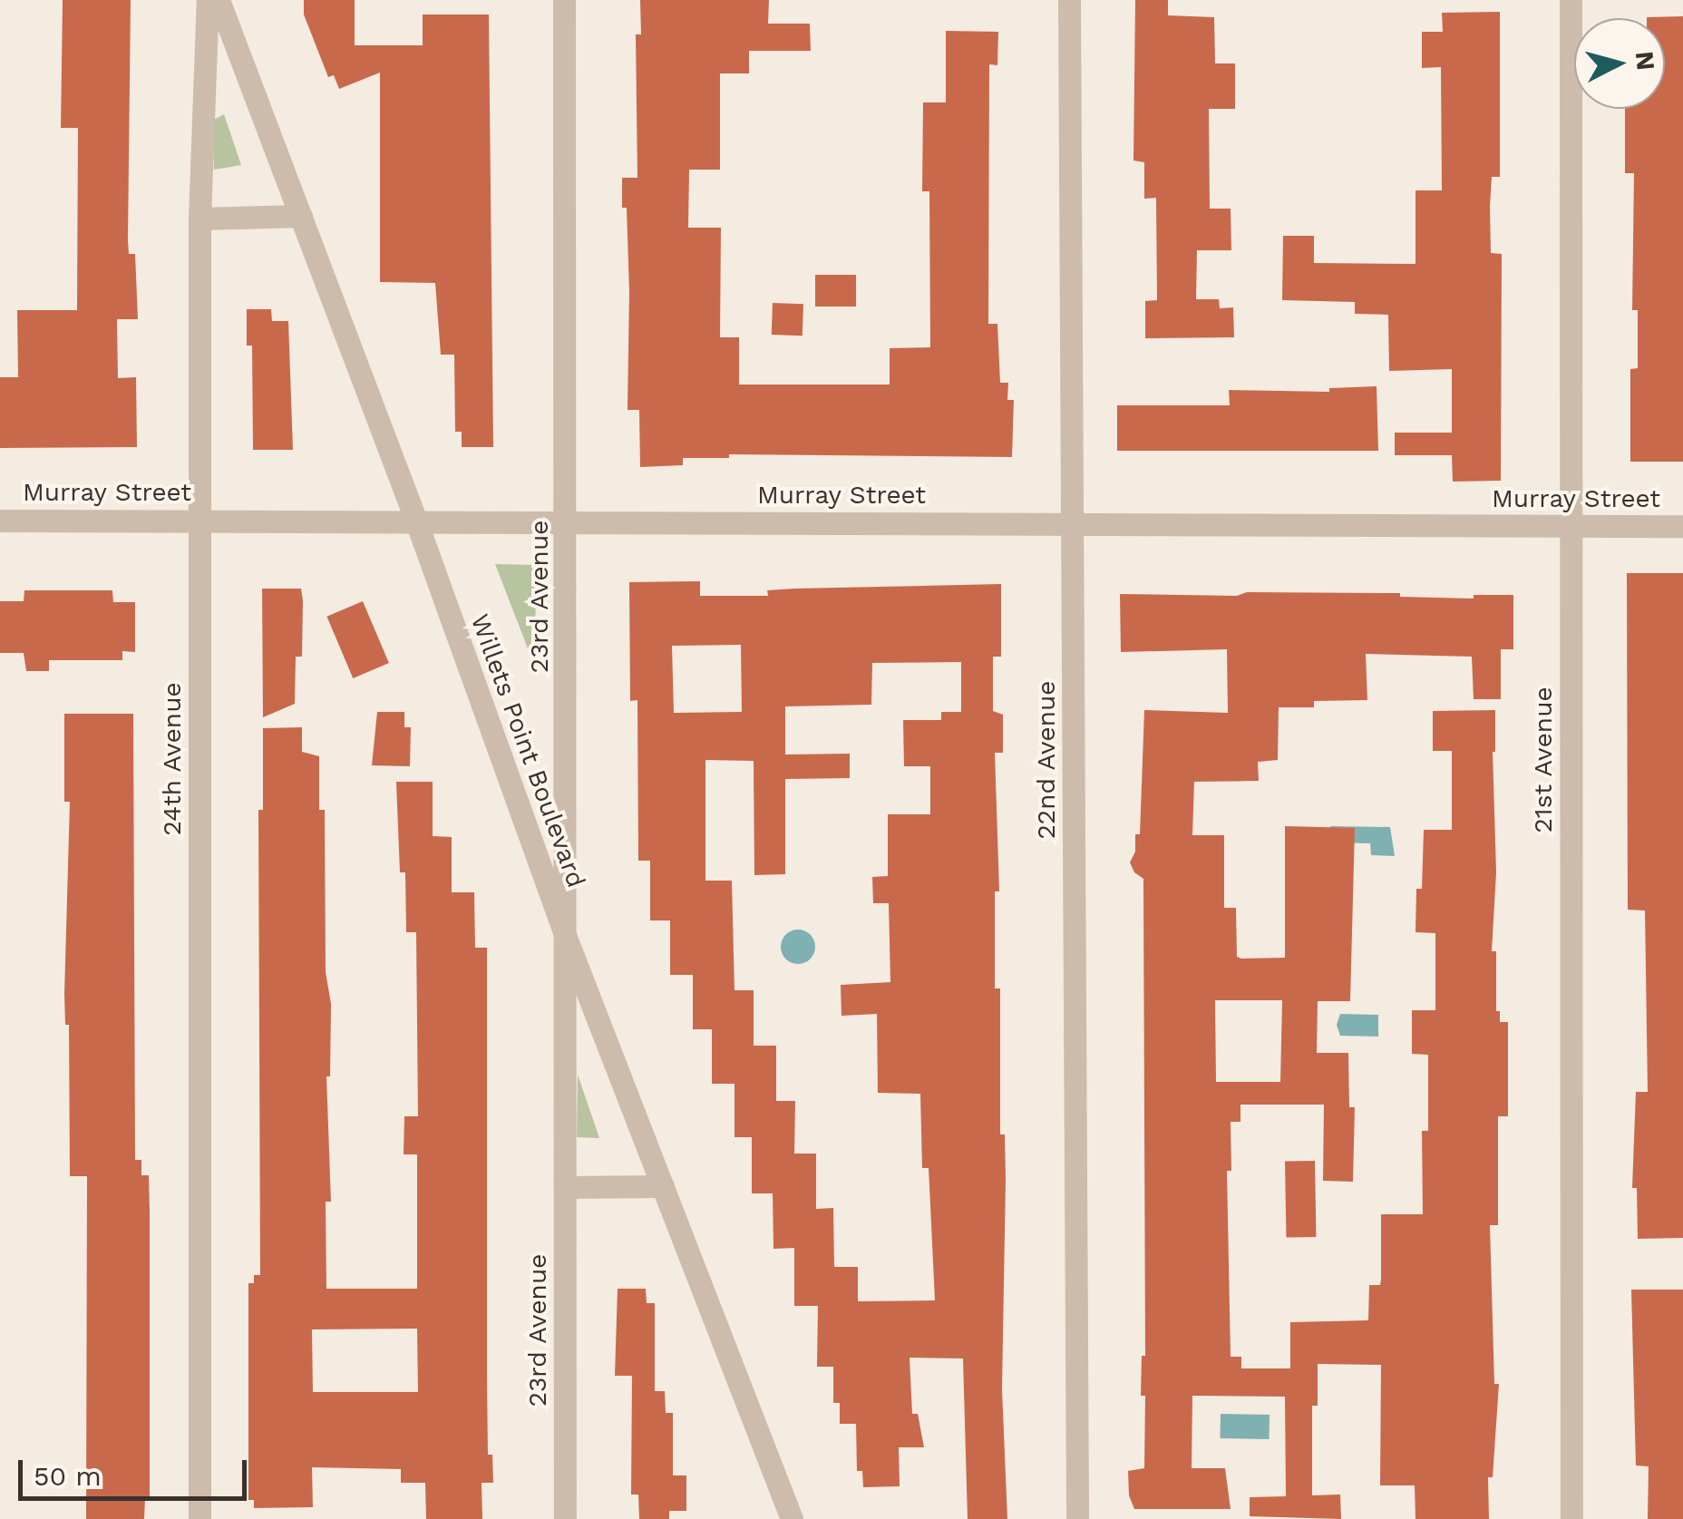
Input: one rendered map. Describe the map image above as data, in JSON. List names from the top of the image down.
{
  "streets": {
    "street": [
      "Murray Street",
      "23rd Avenue",
      "Willets Point Boulevard",
      "24th Avenue",
      "22nd Avenue",
      "21st Avenue"
    ]
  },
  "crossings": [
    ["Murray Street", "23rd Avenue"],
    ["Murray Street", "Willets Point Boulevard"],
    ["Murray Street", "24th Avenue"],
    ["Murray Street", "22nd Avenue"],
    ["Murray Street", "21st Avenue"],
    ["23rd Avenue", "Willets Point Boulevard"]
  ],
  "scale_bar": "50 m",
  "north": "right"
}
